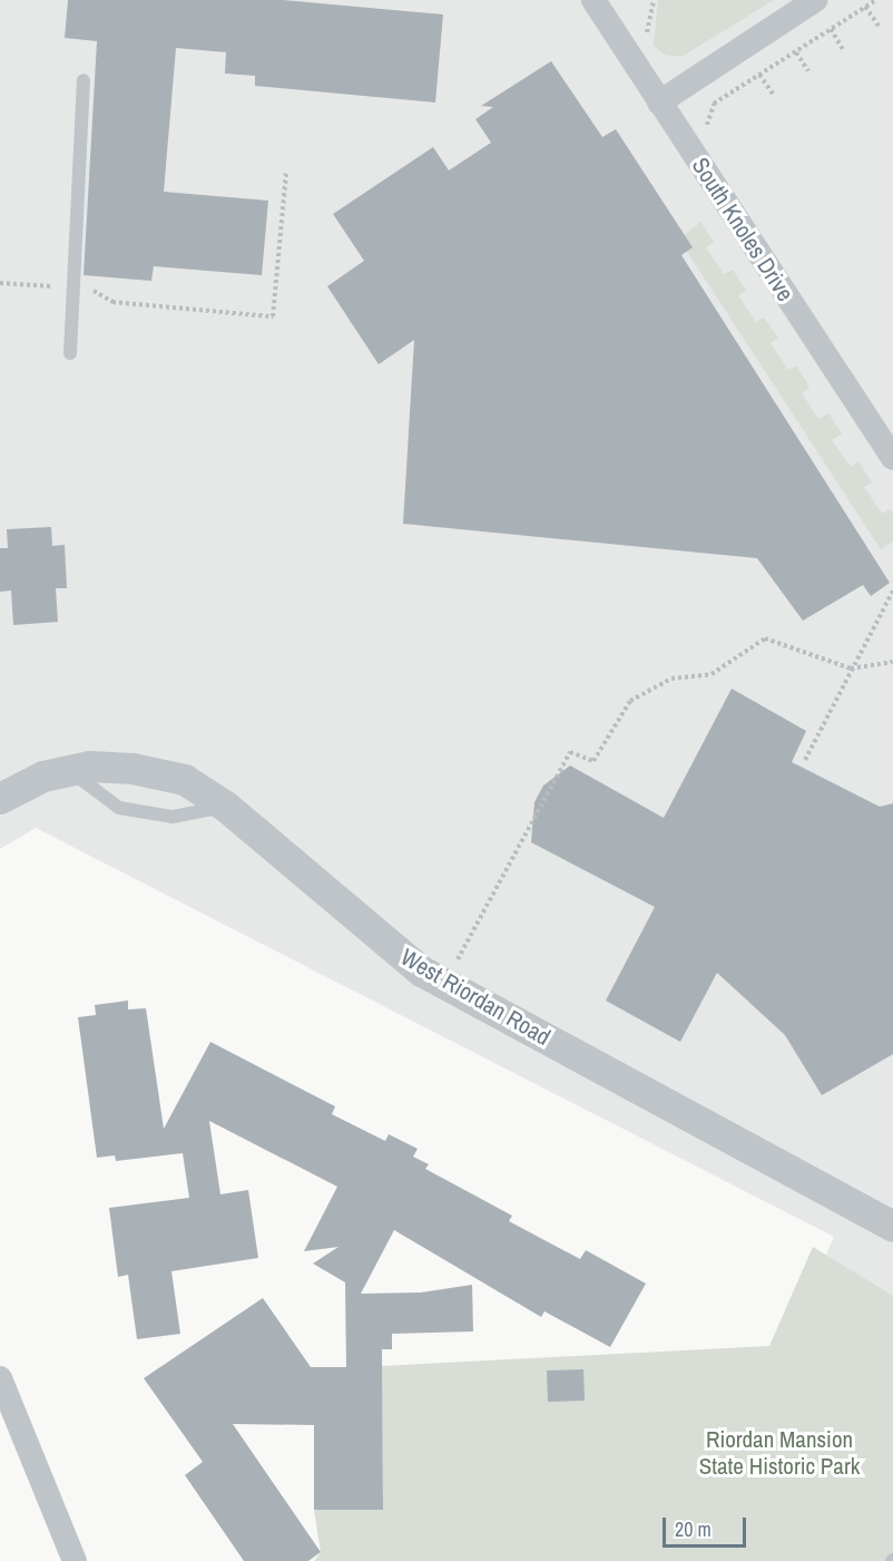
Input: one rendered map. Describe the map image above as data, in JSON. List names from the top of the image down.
{
  "streets": {
    "street": ["South Knoles Drive", "West Riordan Road"]
  },
  "parks": ["Riordan Mansion State Historic Park"],
  "scale_bar": "20 m"
}
